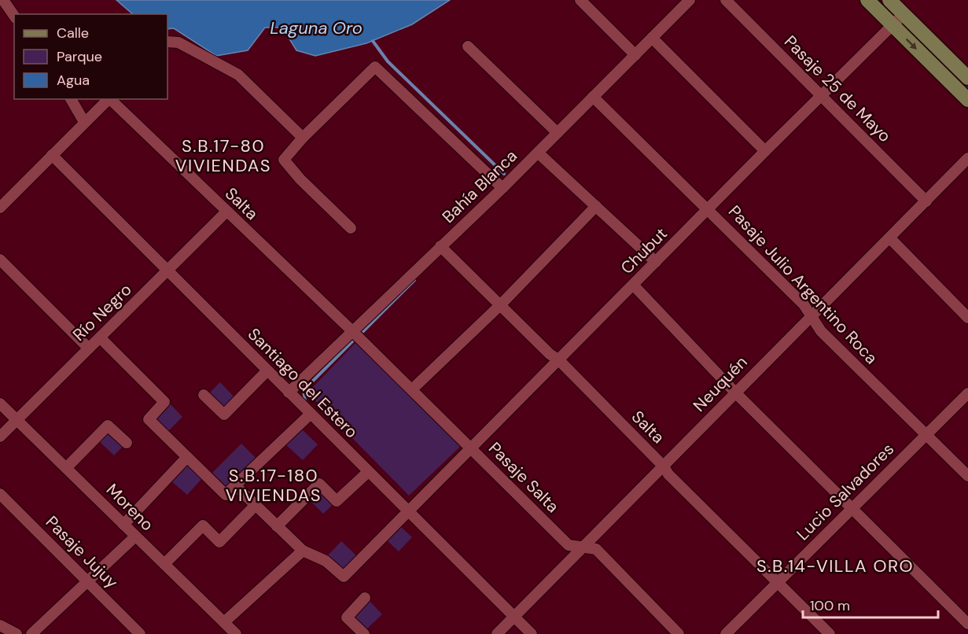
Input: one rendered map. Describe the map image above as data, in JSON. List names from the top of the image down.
{
  "streets": {
    "street": [
      "Pasaje 25 de Mayo",
      "Bahía Blanca",
      "Salta",
      "Chubut",
      "Pasaje Julio Argentino Roca",
      "Río Negro",
      "Santiago del Estero",
      "Neuquén",
      "Pasaje Salta",
      "Lucio Salvadores",
      "Moreno",
      "Pasaje Jujuy"
    ]
  },
  "crossings": [
    ["Pasaje 25 de Mayo", "Chubut"],
    ["Pasaje 25 de Mayo", "Neuquén"],
    ["Bahía Blanca", "Salta"],
    ["Bahía Blanca", "Pasaje Julio Argentino Roca"],
    ["Bahía Blanca", "Santiago del Estero"],
    ["Bahía Blanca", "Pasaje Salta"],
    ["Salta", "Chubut"],
    ["Salta", "Río Negro"],
    ["Salta", "Neuquén"],
    ["Salta", "Pasaje Salta"],
    ["Salta", "Lucio Salvadores"],
    ["Chubut", "Pasaje Julio Argentino Roca"],
    ["Chubut", "Santiago del Estero"],
    ["Chubut", "Pasaje Salta"],
    ["Pasaje Julio Argentino Roca", "Neuquén"],
    ["Pasaje Julio Argentino Roca", "Lucio Salvadores"],
    ["Río Negro", "Santiago del Estero"],
    ["Río Negro", "Moreno"],
    ["Santiago del Estero", "Neuquén"],
    ["Neuquén", "Pasaje Salta"]
  ],
  "districts": ["S.B.17-80 VIVIENDAS", "S.B.17-180 VIVIENDAS", "S.B.14-VILLA ORO"],
  "water": ["Laguna Oro"],
  "legend": ["Calle", "Parque", "Agua"],
  "scale_bar": "100 m"
}
